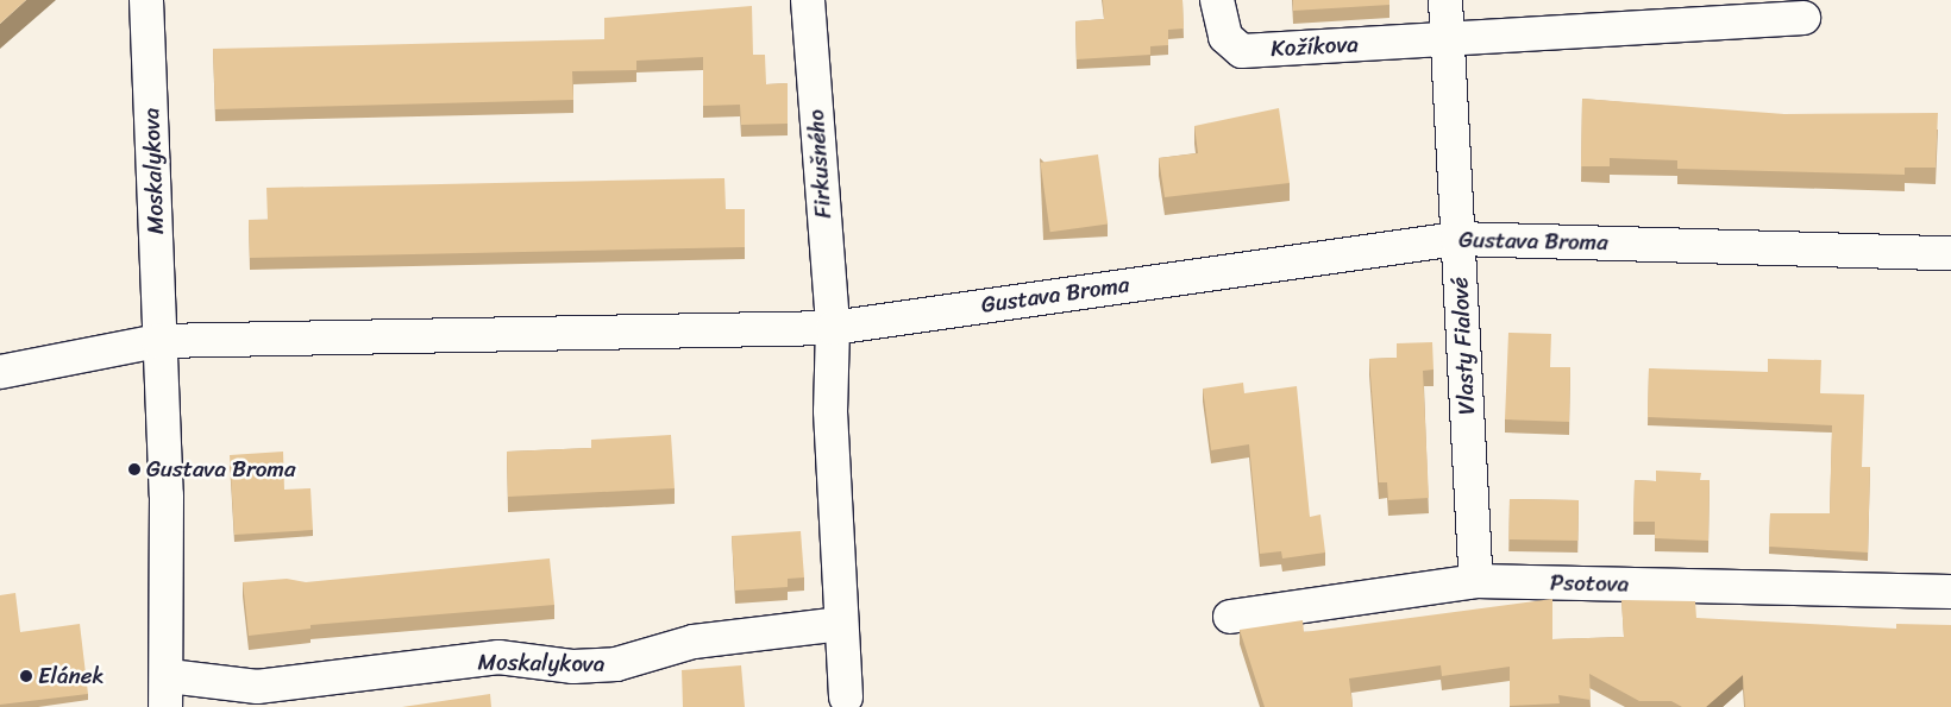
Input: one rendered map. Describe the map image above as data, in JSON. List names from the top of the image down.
{
  "streets": {
    "street": [
      "Kožíkova",
      "Firkušného",
      "Moskalykova",
      "Gustava Broma",
      "Vlasty Fialové",
      "Psotova"
    ]
  },
  "crossings": [
    ["Kožíkova", "Vlasty Fialové"],
    ["Firkušného", "Gustava Broma"],
    ["Moskalykova", "Gustava Broma"],
    ["Gustava Broma", "Vlasty Fialové"],
    ["Vlasty Fialové", "Psotova"]
  ],
  "places": ["Gustava Broma", "Elánek"]
}
